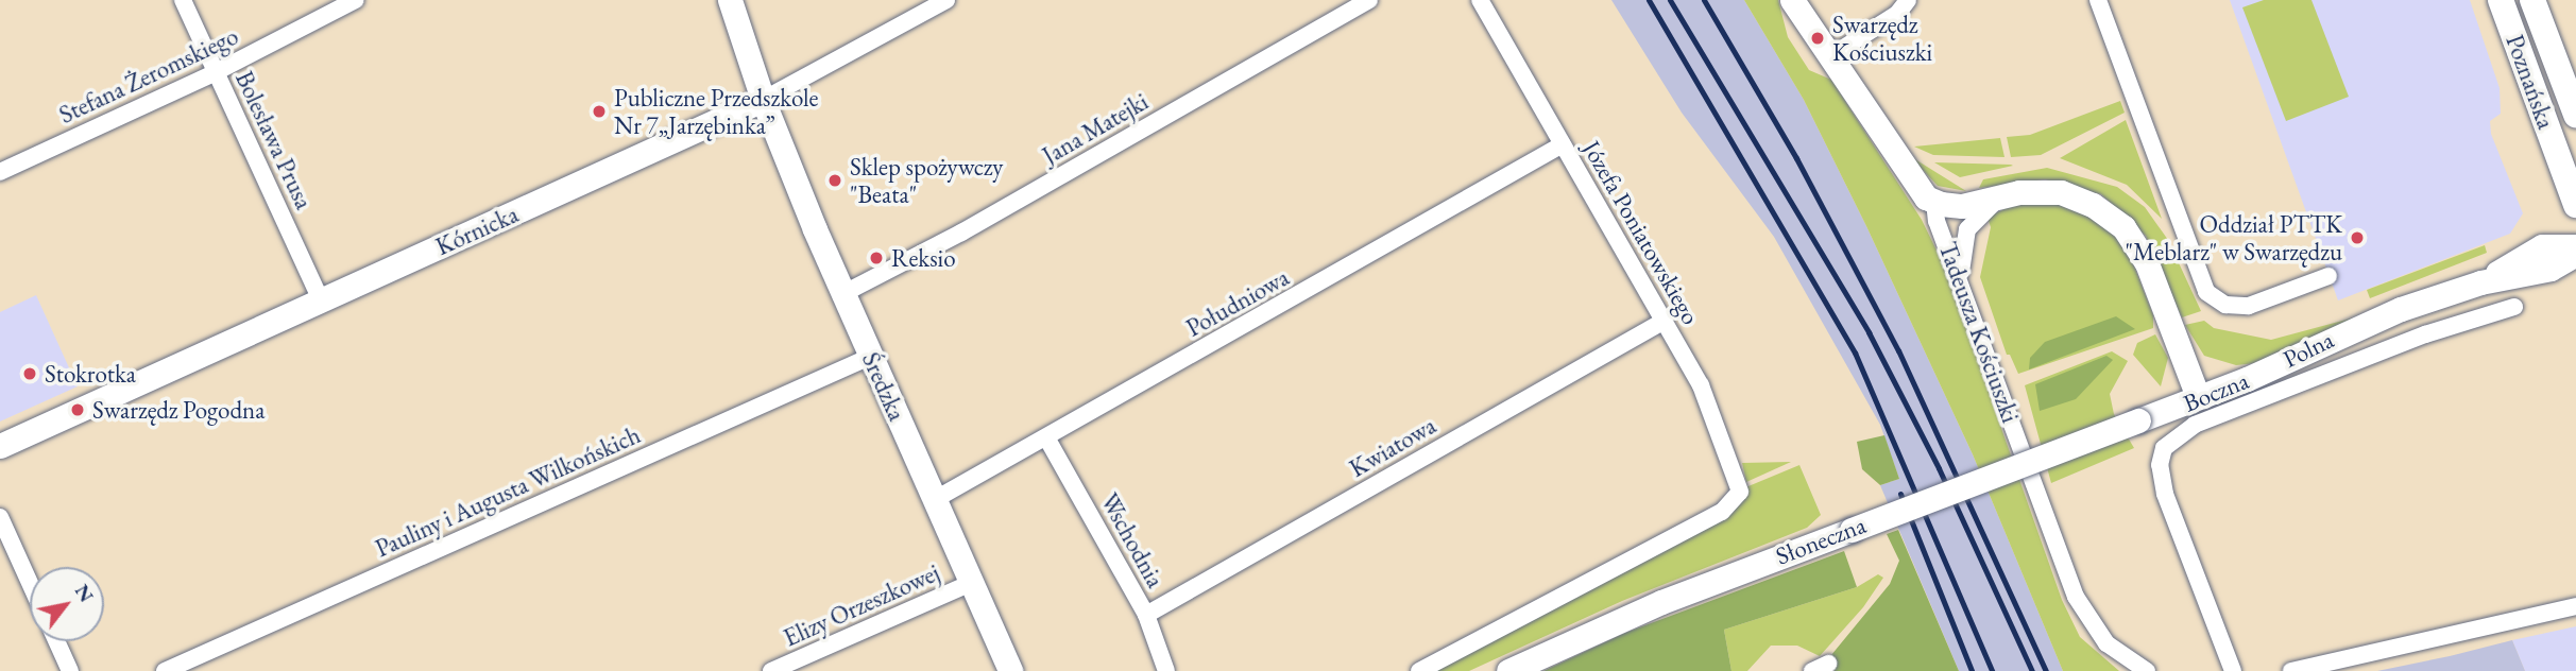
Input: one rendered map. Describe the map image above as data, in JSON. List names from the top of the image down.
{
  "streets": {
    "main road": ["Poznańska"],
    "street": [
      "Stefana Żeromskiego",
      "Jana Matejki",
      "Bolesława Prusa",
      "Kórnicka",
      "Józefa Poniatowskiego",
      "Południowa",
      "Tadeusza Kościuszki",
      "Polna",
      "Średzka",
      "Boczna",
      "Kwiatowa",
      "Pauliny i Augusta Wilkońskich",
      "Wschodnia",
      "Słoneczna",
      "Elizy Orzeszkowej"
    ]
  },
  "crossings": [
    ["Stefana Żeromskiego", "Bolesława Prusa"],
    ["Jana Matejki", "Średzka"],
    ["Bolesława Prusa", "Kórnicka"],
    ["Kórnicka", "Średzka"],
    ["Józefa Poniatowskiego", "Południowa"],
    ["Józefa Poniatowskiego", "Kwiatowa"],
    ["Południowa", "Średzka"],
    ["Południowa", "Wschodnia"],
    ["Polna", "Słoneczna"],
    ["Średzka", "Pauliny i Augusta Wilkońskich"],
    ["Średzka", "Elizy Orzeszkowej"],
    ["Kwiatowa", "Wschodnia"]
  ],
  "places": [
    "Swarzędz Kościuszki",
    "Publiczne Przedszkole Nr 7„Jarzębinka”",
    "Sklep spożywczy \"Beata\"",
    "Oddział PTTK \"Meblarz\" w Swarzędzu",
    "Reksio",
    "Stokrotka",
    "Swarzędz Pogodna"
  ],
  "north": "top right"
}
